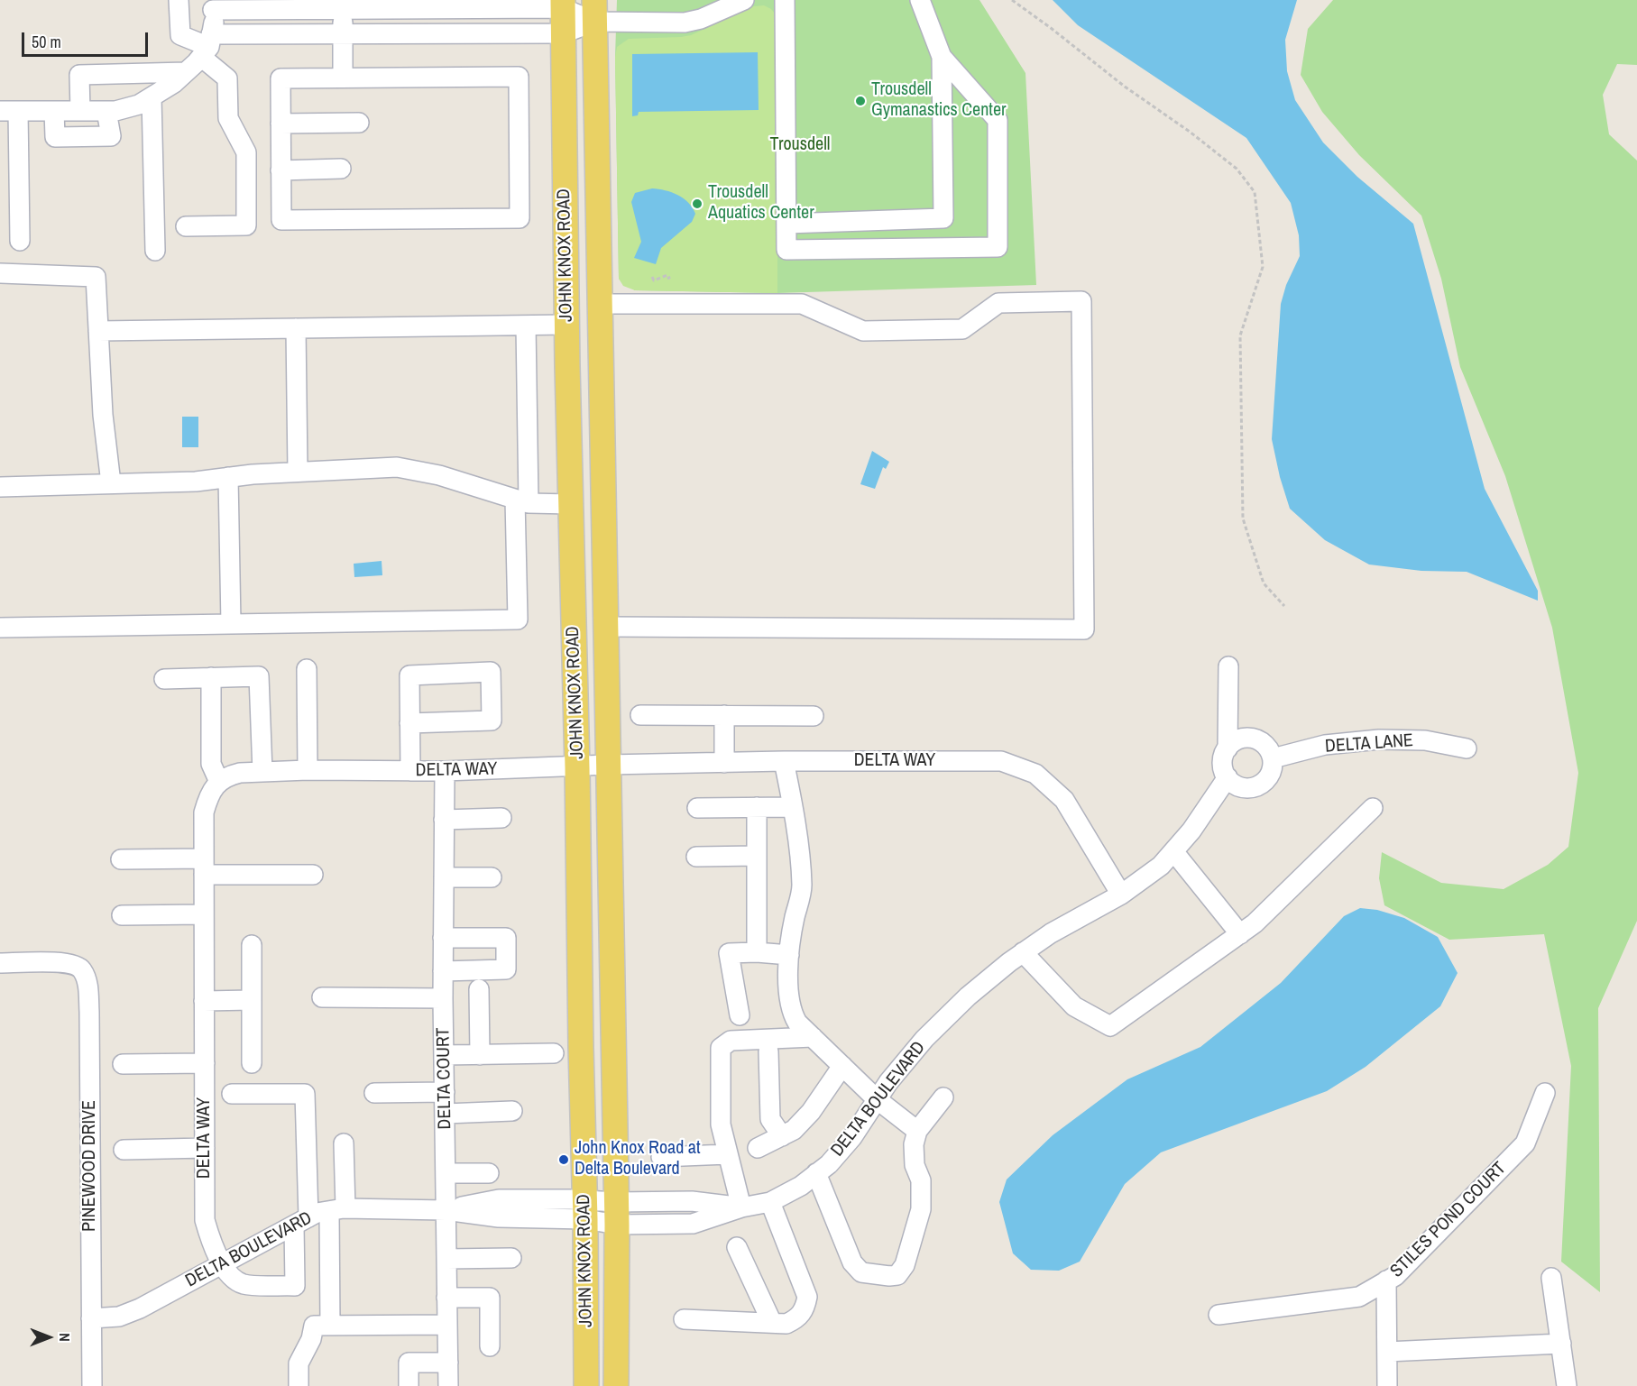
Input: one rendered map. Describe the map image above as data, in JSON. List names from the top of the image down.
{
  "streets": {
    "main road": ["JOHN KNOX ROAD"],
    "street": [
      "DELTA LANE",
      "DELTA WAY",
      "DELTA COURT",
      "DELTA BOULEVARD",
      "PINEWOOD DRIVE",
      "STILES POND COURT"
    ]
  },
  "crossings": [
    ["JOHN KNOX ROAD", "DELTA WAY"],
    ["JOHN KNOX ROAD", "DELTA BOULEVARD"],
    ["DELTA LANE", "DELTA BOULEVARD"],
    ["DELTA WAY", "DELTA COURT"],
    ["DELTA WAY", "DELTA BOULEVARD"],
    ["DELTA COURT", "DELTA BOULEVARD"],
    ["DELTA BOULEVARD", "PINEWOOD DRIVE"]
  ],
  "parks": ["Trousdell"],
  "places": ["Trousdell Gymanastics Center", "Trousdell Aquatics Center", "John Knox Road at Delta Boulevard"],
  "scale_bar": "50 m",
  "north": "right"
}
